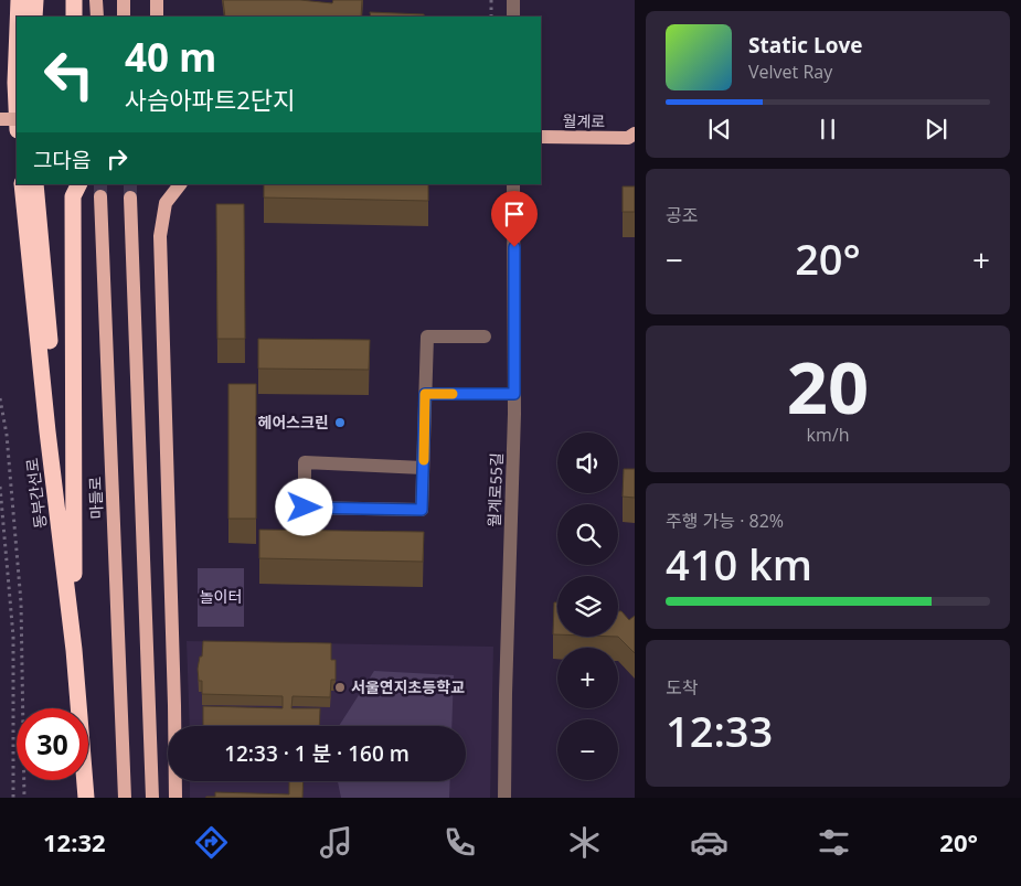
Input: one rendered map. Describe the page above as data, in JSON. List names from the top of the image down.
{
  "streets": {
    "highway": ["동부간선로"],
    "main road": ["월계로", "마들로"],
    "street": ["월계로55길"]
  },
  "parks": ["놀이터"],
  "places": ["헤어스크린", "서울연지초등학교"],
  "page": {
    "turn": ["40 m", "사슴아파트2단지"],
    "song": ["Static Love", "Velvet Ray"],
    "then": "그다음",
    "tile": [
      "공조",
      ["20", "km/h"],
      ["주행 가능 · 82%", "410 km"],
      ["도착", "12:33"]
    ],
    "heat": ["−", "20°", "+"],
    "map_buttons": ["+", "−"],
    "limit": "30",
    "trip": "12:33 · 1 분 · 160 m",
    "tabs": ["12:32", "20°"]
  }
}
